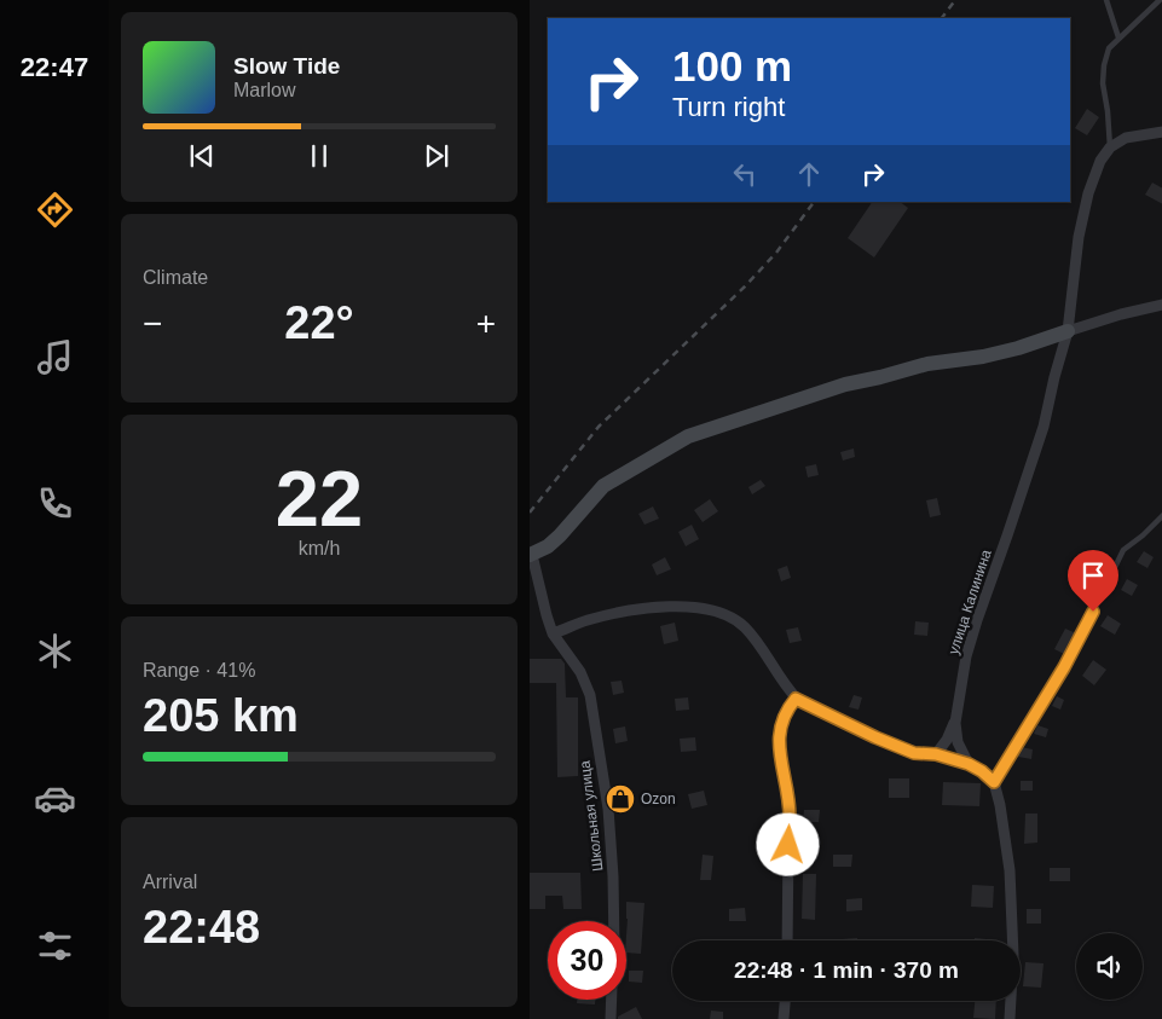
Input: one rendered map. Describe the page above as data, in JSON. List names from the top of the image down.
{
  "streets": {
    "street": ["улица Калинина", "Школьная улица"]
  },
  "places": {
    "shop": ["Ozon"]
  },
  "page": {
    "tabs": "22:47",
    "turn": ["100 m", "Turn right"],
    "song": ["Slow Tide", "Marlow"],
    "tile": [
      "Climate",
      ["22", "km/h"],
      ["Range · 41%", "205 km"],
      ["Arrival", "22:48"]
    ],
    "heat": ["−", "22°", "+"],
    "limit": "30",
    "trip": "22:48 · 1 min · 370 m"
  }
}
